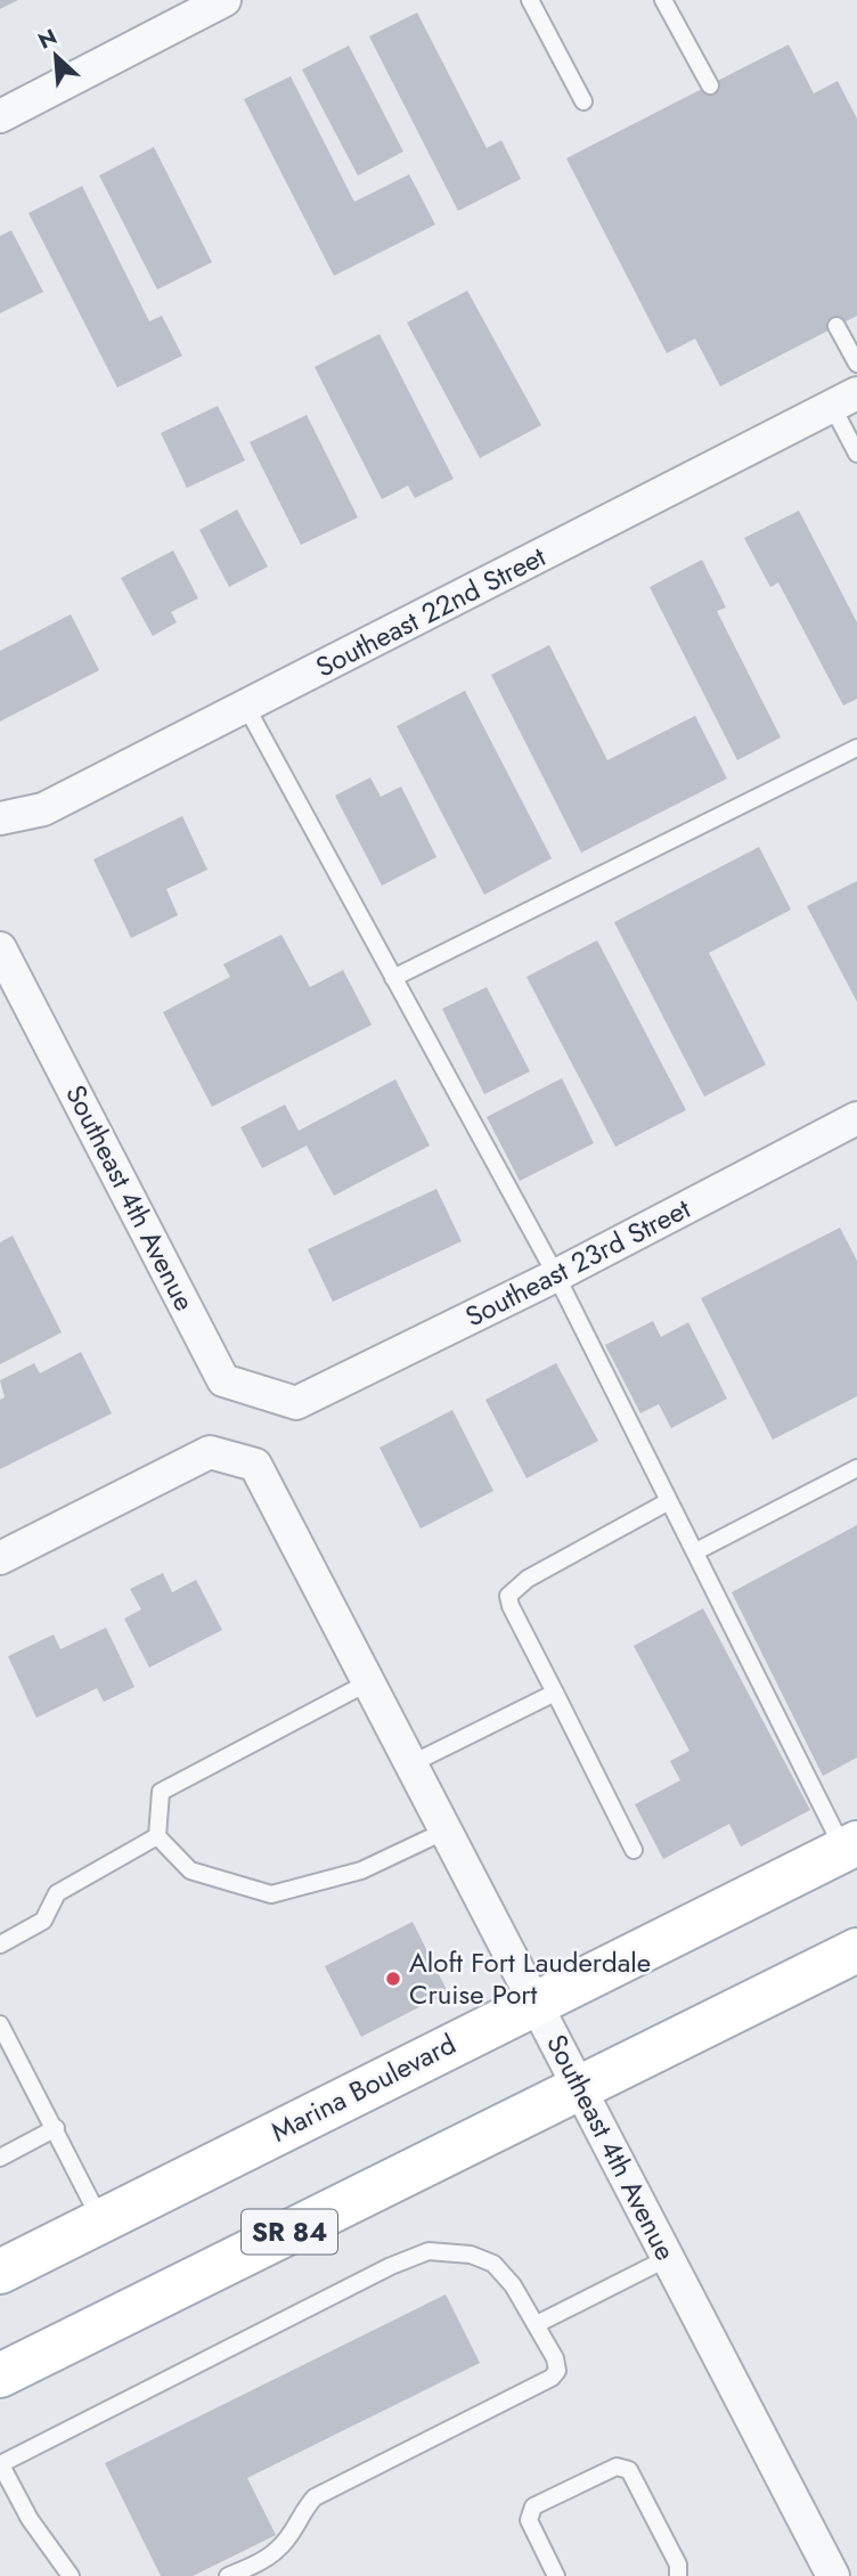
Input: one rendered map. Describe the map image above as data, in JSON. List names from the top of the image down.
{
  "streets": {
    "main road": ["Marina Boulevard", "SR 84"],
    "street": ["Southeast 22nd Street", "Southeast 4th Avenue", "Southeast 23rd Street"]
  },
  "crossings": [
    ["Southeast 4th Avenue", "Southeast 23rd Street"],
    ["Southeast 4th Avenue", "Marina Boulevard"],
    ["Southeast 4th Avenue", "SR 84"]
  ],
  "places": ["Aloft Fort Lauderdale Cruise Port"],
  "north": "top left"
}
